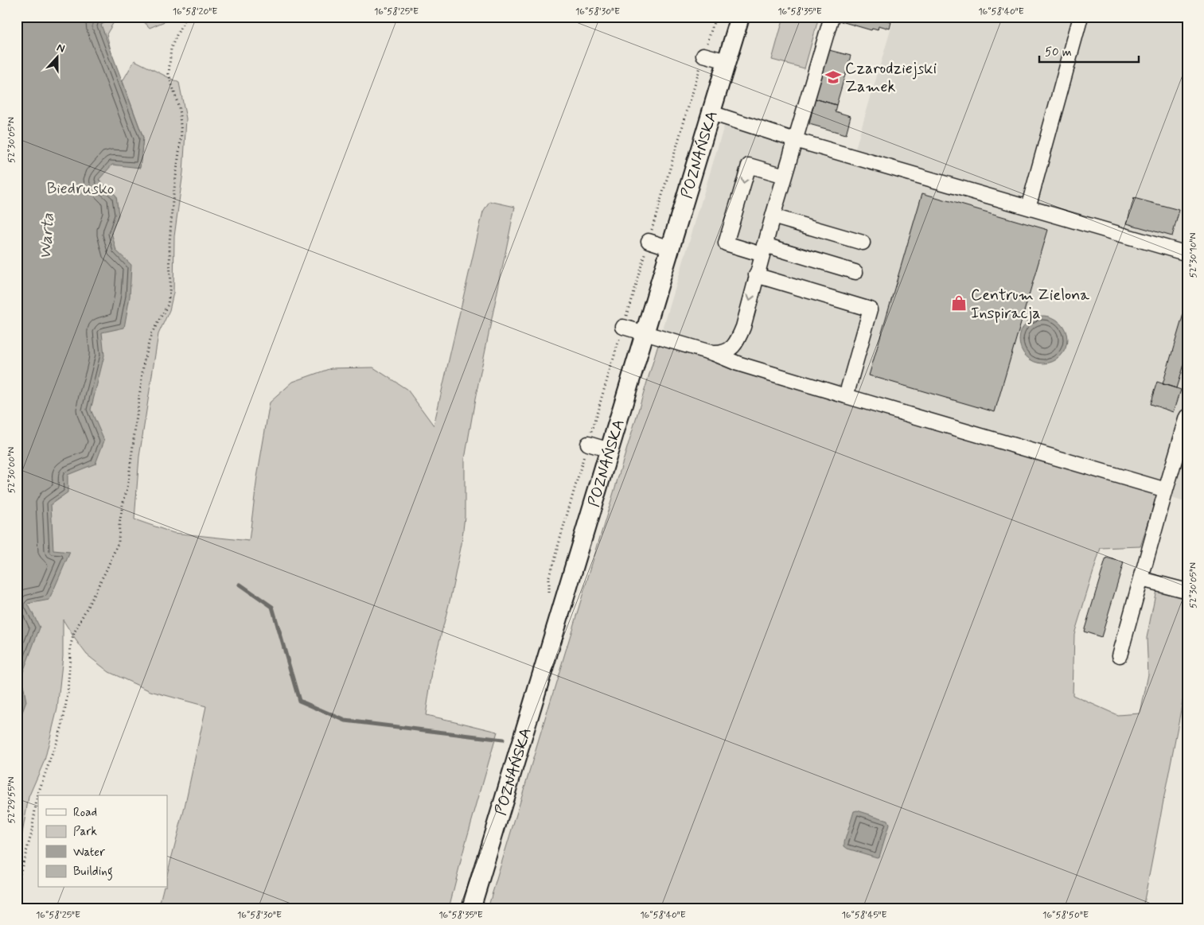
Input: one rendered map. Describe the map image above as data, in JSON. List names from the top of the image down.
{
  "streets": {
    "main road": ["POZNAŃSKA"]
  },
  "water": ["Warta"],
  "parks": ["Biedrusko"],
  "places": {
    "school or university": ["Czarodziejski Zamek"],
    "shop": ["Centrum Zielona Inspiracja"]
  },
  "legend": [
    "Road",
    "Park",
    "Water",
    "Building"
  ],
  "scale_bar": "50 m",
  "north": "top",
  "coordinates": [
    "16°58'20\"E",
    "16°58'25\"E",
    "16°58'30\"E",
    "16°58'35\"E",
    "16°58'40\"E",
    "52°30'05\"N",
    "52°30'10\"N",
    "52°30'00\"N",
    "52°29'55\"N",
    "16°58'45\"E",
    "16°58'50\"E"
  ]
}
